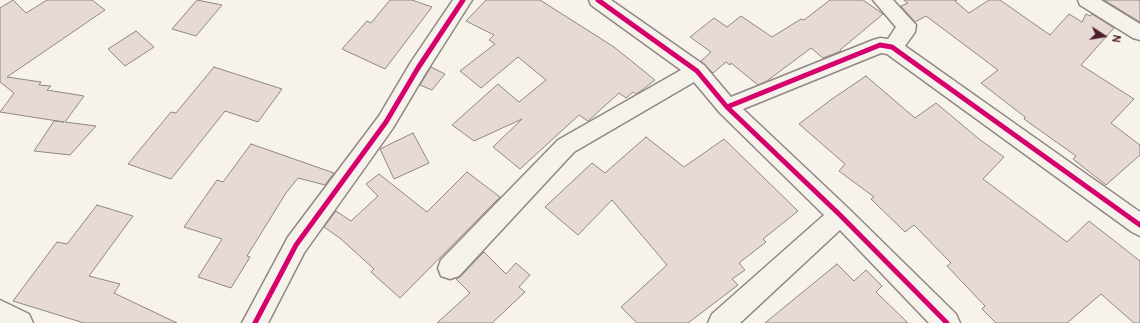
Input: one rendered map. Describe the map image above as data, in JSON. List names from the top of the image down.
{
  "north": "right"
}
